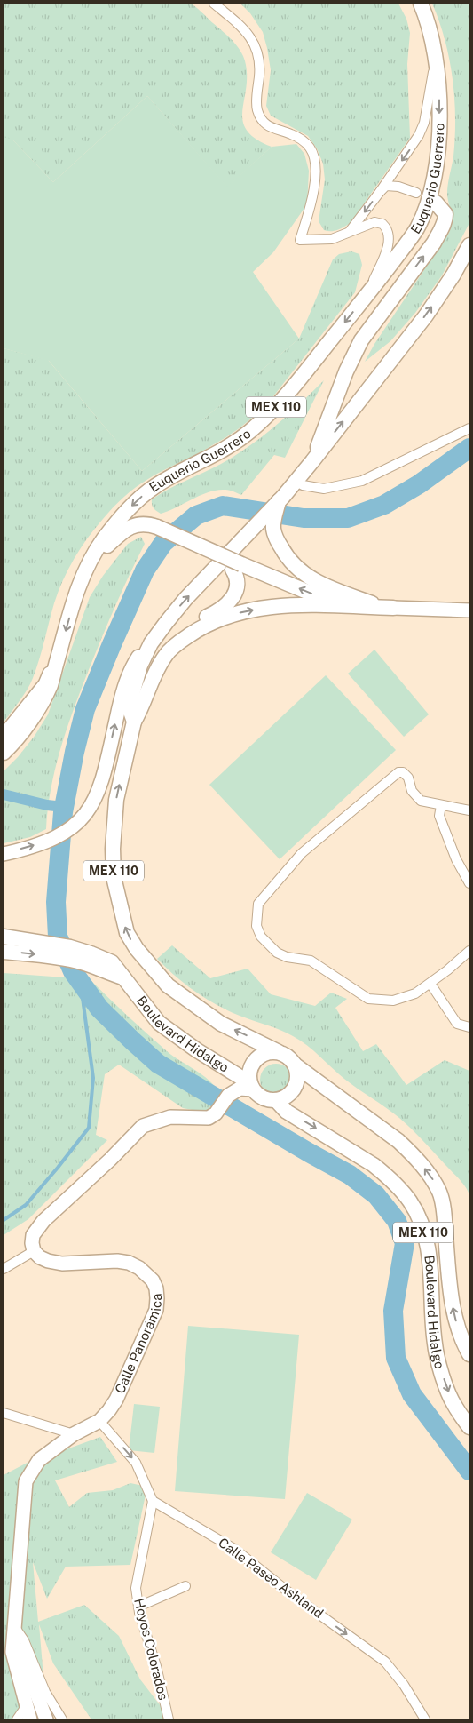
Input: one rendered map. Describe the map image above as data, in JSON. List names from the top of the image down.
{
  "streets": {
    "main road": ["Euquerio Guerrero", "MEX 110", "Boulevard Hidalgo"],
    "street": ["Calle Panorámica", "Calle Paseo Ashland", "Hoyos Colorados"]
  },
  "crossings": [
    ["MEX 110", "Boulevard Hidalgo"],
    ["Calle Paseo Ashland", "Hoyos Colorados"]
  ],
  "one_way": ["Calle Paseo Ashland"]
}
